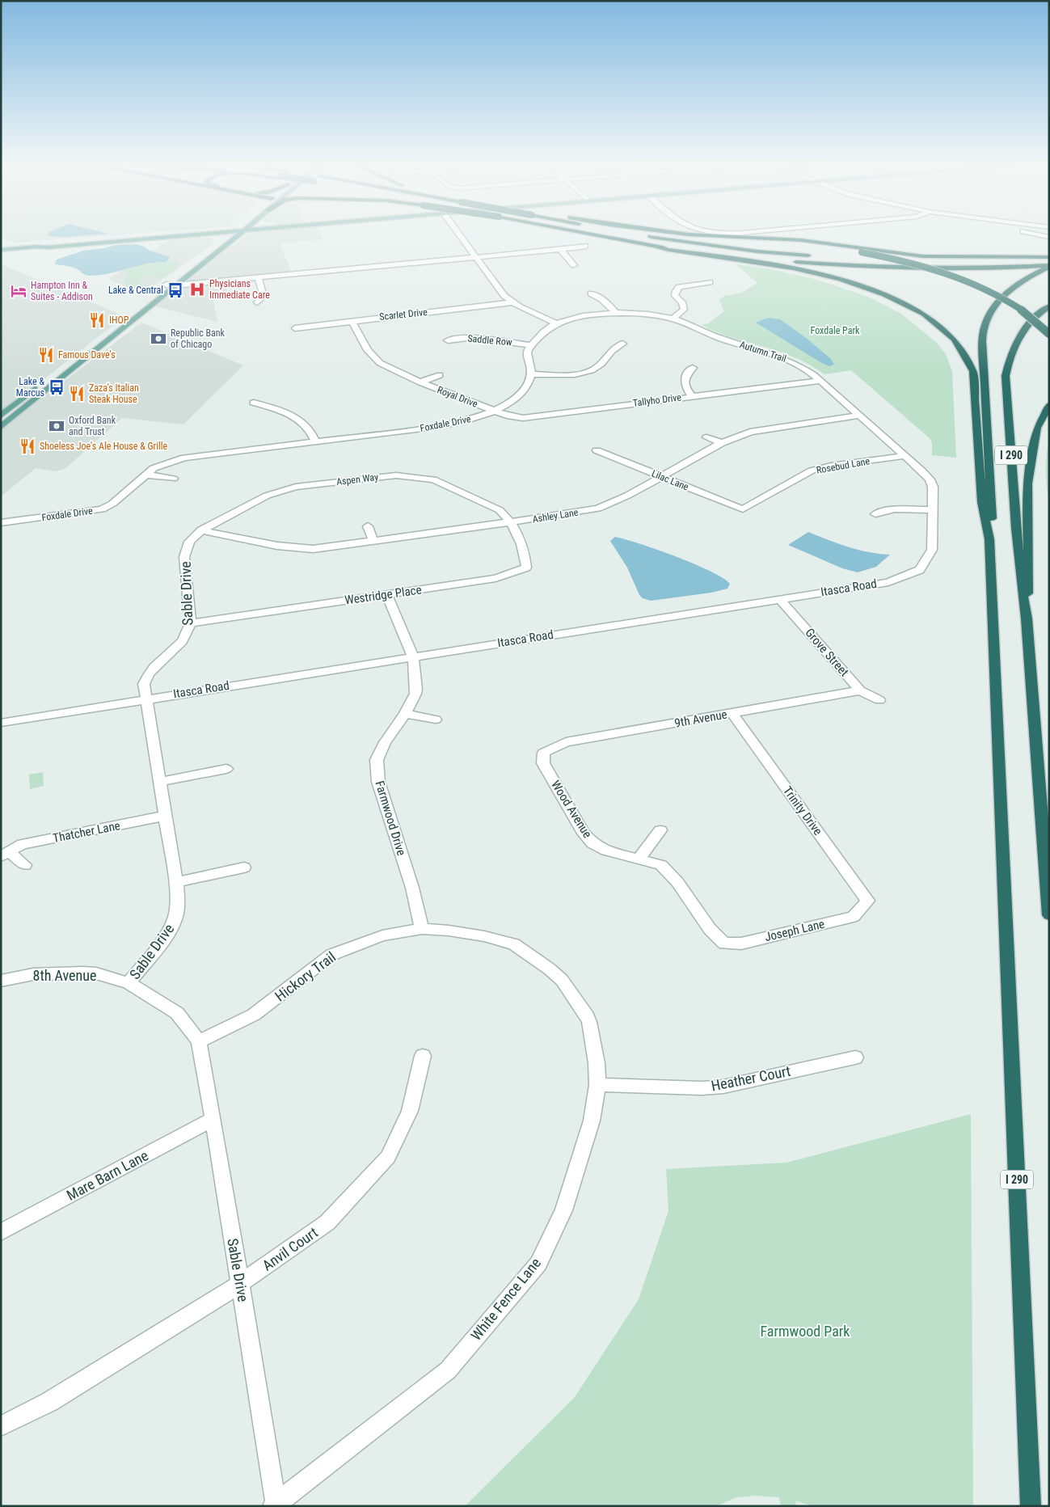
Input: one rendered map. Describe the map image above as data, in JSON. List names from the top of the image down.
{
  "streets": {
    "highway": ["I 290"],
    "street": [
      "Scarlet Drive",
      "Saddle Row",
      "Autumn Trail",
      "Royal Drive",
      "Tallyho Drive",
      "Foxdale Drive",
      "Rosebud Lane",
      "Aspen Way",
      "Lilac Lane",
      "Ashley Lane",
      "Itasca Road",
      "Sable Drive",
      "Westridge Place",
      "Grove Street",
      "9th Avenue",
      "Wood Avenue",
      "Trinity Drive",
      "Farmwood Drive",
      "Thatcher Lane",
      "Joseph Lane",
      "8th Avenue",
      "Hickory Trail",
      "Heather Court",
      "Mare Barn Lane",
      "Anvil Court",
      "White Fence Lane"
    ]
  },
  "crossings": [
    ["Scarlet Drive", "Royal Drive"],
    ["Autumn Trail", "Tallyho Drive"],
    ["Autumn Trail", "Rosebud Lane"],
    ["Autumn Trail", "Ashley Lane"],
    ["Autumn Trail", "Itasca Road"],
    ["Royal Drive", "Tallyho Drive"],
    ["Royal Drive", "Foxdale Drive"],
    ["Tallyho Drive", "Foxdale Drive"],
    ["Rosebud Lane", "Lilac Lane"],
    ["Rosebud Lane", "Itasca Road"],
    ["Aspen Way", "Ashley Lane"],
    ["Aspen Way", "Sable Drive"],
    ["Aspen Way", "Westridge Place"],
    ["Lilac Lane", "Ashley Lane"],
    ["Ashley Lane", "Sable Drive"],
    ["Ashley Lane", "Westridge Place"],
    ["Itasca Road", "Sable Drive"],
    ["Itasca Road", "Grove Street"],
    ["Itasca Road", "Farmwood Drive"],
    ["Sable Drive", "Westridge Place"],
    ["Sable Drive", "Thatcher Lane"],
    ["Sable Drive", "8th Avenue"],
    ["Sable Drive", "Hickory Trail"],
    ["Sable Drive", "Mare Barn Lane"],
    ["Sable Drive", "Anvil Court"],
    ["Sable Drive", "White Fence Lane"],
    ["Westridge Place", "Farmwood Drive"],
    ["Grove Street", "9th Avenue"],
    ["9th Avenue", "Wood Avenue"],
    ["9th Avenue", "Trinity Drive"],
    ["Wood Avenue", "Joseph Lane"],
    ["Trinity Drive", "Joseph Lane"],
    ["Farmwood Drive", "Hickory Trail"],
    ["Hickory Trail", "White Fence Lane"],
    ["Heather Court", "White Fence Lane"]
  ],
  "parks": ["Foxdale Park", "Farmwood Park"],
  "places": {
    "hospital": ["Physicians Immediate Care"],
    "bus stop": ["Lake & Central", "Lake & Marcus"],
    "hotel": ["Hampton Inn & Suites - Addison"],
    "restaurant": [
      "IHOP",
      "Famous Dave's",
      "Zaza's Italian Steak House",
      "Shoeless Joe's Ale House & Grille"
    ],
    "bank": ["Republic Bank of Chicago", "Oxford Bank and Trust"]
  }
}
